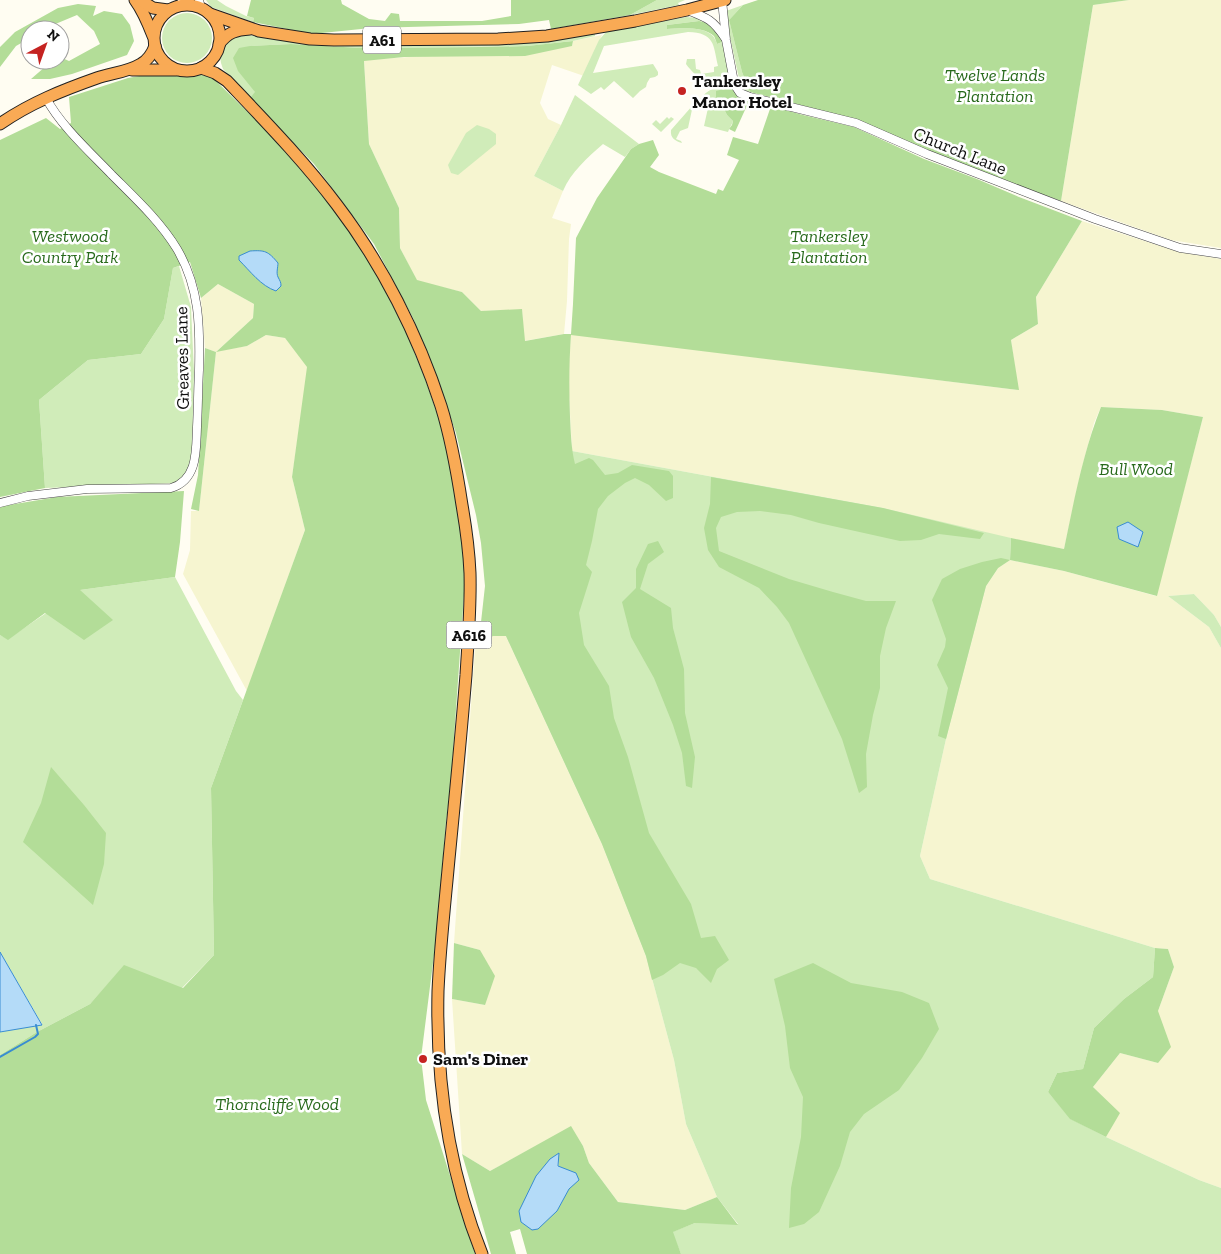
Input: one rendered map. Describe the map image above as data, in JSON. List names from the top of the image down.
{
  "streets": {
    "highway": ["A61", "A616"],
    "street": ["Church Lane", "Greaves Lane"]
  },
  "crossings": [
    ["A61", "Church Lane"],
    ["A61", "A616"]
  ],
  "parks": [
    "Twelve Lands Plantation",
    "Westwood Country Park",
    "Tankersley Plantation",
    "Bull Wood",
    "Thorncliffe Wood"
  ],
  "places": ["Tankersley Manor Hotel", "Sam's Diner"],
  "north": "top right"
}
